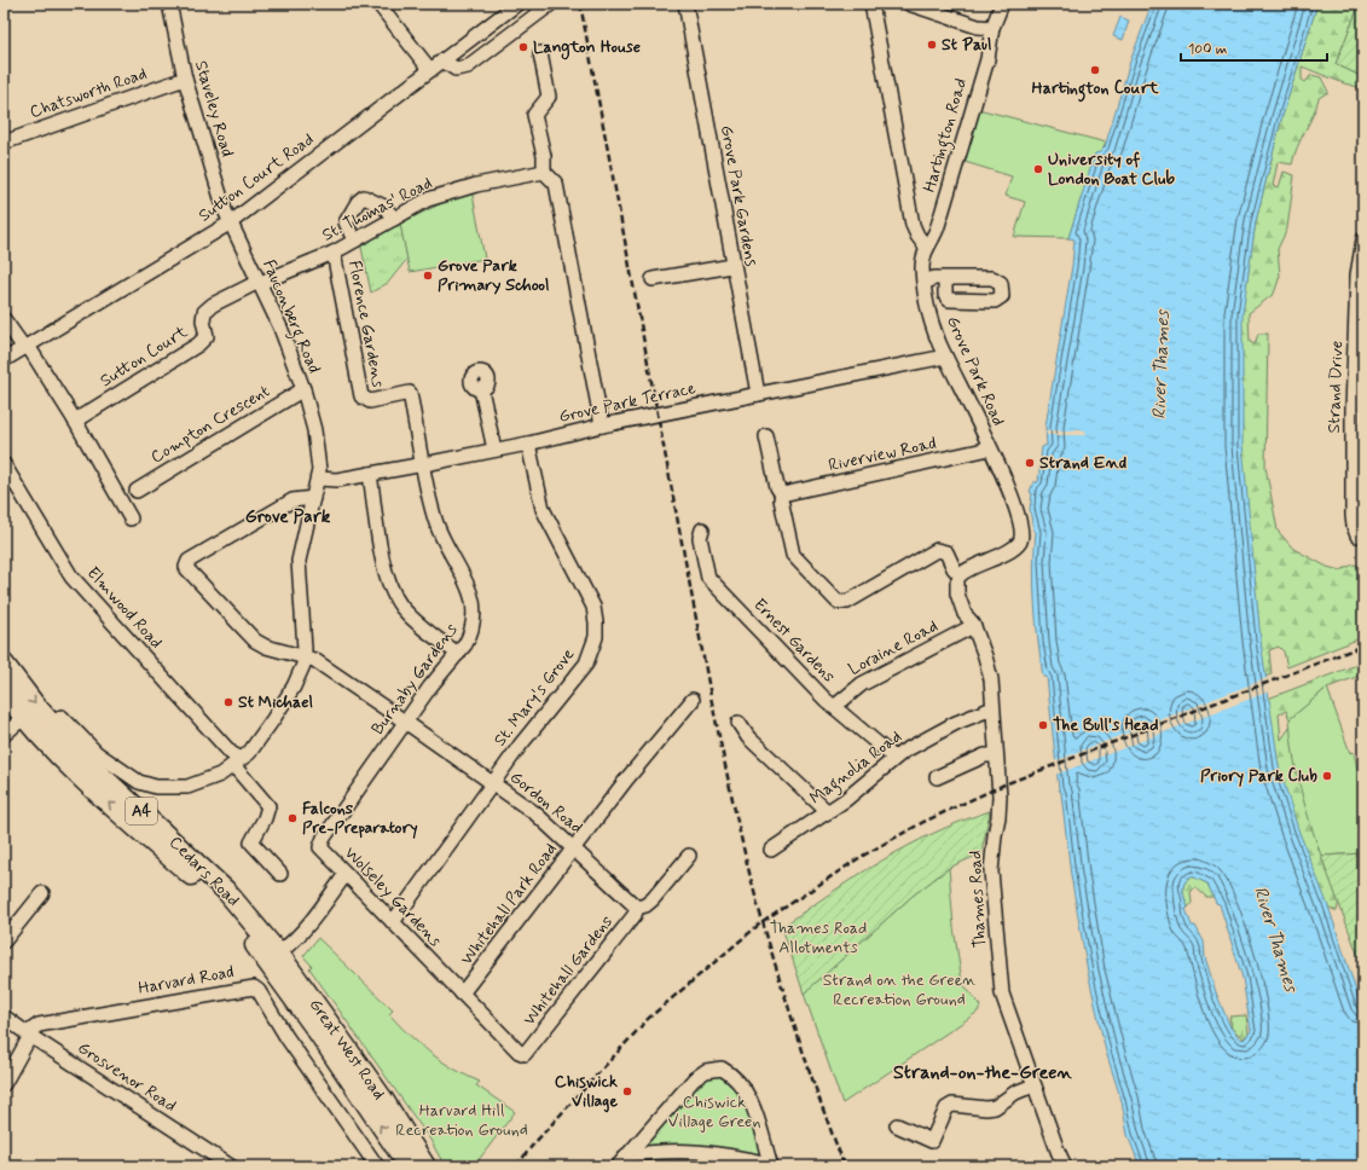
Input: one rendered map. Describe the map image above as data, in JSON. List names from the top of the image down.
{
  "streets": {
    "highway": ["A4", "Cedars Road", "Great West Road"],
    "street": [
      "Chatsworth Road",
      "Staveley Road",
      "Hartington Road",
      "Sutton Court Road",
      "Grove Park Gardens",
      "St. Thomas' Road",
      "Fauconberg Road",
      "Florence Gardens",
      "Sutton Court",
      "Grove Park Road",
      "Strand Drive",
      "Grove Park Terrace",
      "Compton Crescent",
      "Riverview Road",
      "Elmwood Road",
      "Ernest Gardens",
      "Loraine Road",
      "Burnaby Gardens",
      "St. Mary's Grove",
      "Magnolia Road",
      "Gordon Road",
      "Wolseley Gardens",
      "Thames Road",
      "Whitehall Park Road",
      "Whitehall Gardens",
      "Harvard Road",
      "Grosvenor Road"
    ]
  },
  "crossings": [
    ["Chatsworth Road", "Staveley Road"],
    ["Staveley Road", "Sutton Court Road"],
    ["Staveley Road", "Fauconberg Road"],
    ["Hartington Road", "Grove Park Road"],
    ["Sutton Court Road", "Fauconberg Road"],
    ["Grove Park Gardens", "Grove Park Terrace"],
    ["St. Thomas' Road", "Fauconberg Road"],
    ["St. Thomas' Road", "Florence Gardens"],
    ["St. Thomas' Road", "Sutton Court"],
    ["Fauconberg Road", "Sutton Court"],
    ["Fauconberg Road", "Grove Park Terrace"],
    ["Fauconberg Road", "Compton Crescent"],
    ["Fauconberg Road", "Gordon Road"],
    ["Florence Gardens", "Grove Park Terrace"],
    ["Florence Gardens", "Burnaby Gardens"],
    ["Grove Park Road", "Grove Park Terrace"],
    ["Grove Park Road", "Riverview Road"],
    ["Grove Park Road", "Thames Road"],
    ["Grove Park Terrace", "Burnaby Gardens"],
    ["Grove Park Terrace", "St. Mary's Grove"],
    ["Riverview Road", "Thames Road"],
    ["Ernest Gardens", "Loraine Road"],
    ["Ernest Gardens", "Magnolia Road"],
    ["Loraine Road", "Thames Road"],
    ["Burnaby Gardens", "Gordon Road"],
    ["Burnaby Gardens", "Wolseley Gardens"],
    ["St. Mary's Grove", "Gordon Road"],
    ["St. Mary's Grove", "Wolseley Gardens"],
    ["Magnolia Road", "Thames Road"],
    ["Gordon Road", "Whitehall Park Road"],
    ["Gordon Road", "Whitehall Gardens"],
    ["Cedars Road", "Great West Road"],
    ["Wolseley Gardens", "Whitehall Park Road"],
    ["Wolseley Gardens", "Whitehall Gardens"],
    ["Harvard Road", "Grosvenor Road"]
  ],
  "districts": ["Grove Park", "Strand-on-the-Green"],
  "water": ["River Thames"],
  "parks": [
    "Thames Road Allotments",
    "Strand on the Green Recreation Ground",
    "Chiswick Village Green",
    "Harvard Hill Recreation Ground"
  ],
  "places": [
    "St Paul",
    "Langton House",
    "Hartington Court",
    "University of London Boat Club",
    "Grove Park Primary School",
    "Strand End",
    "St Michael",
    "The Bull's Head",
    "Priory Park Club",
    "Falcons Pre-Preparatory",
    "Chiswick Village"
  ],
  "scale_bar": "100 m"
}
